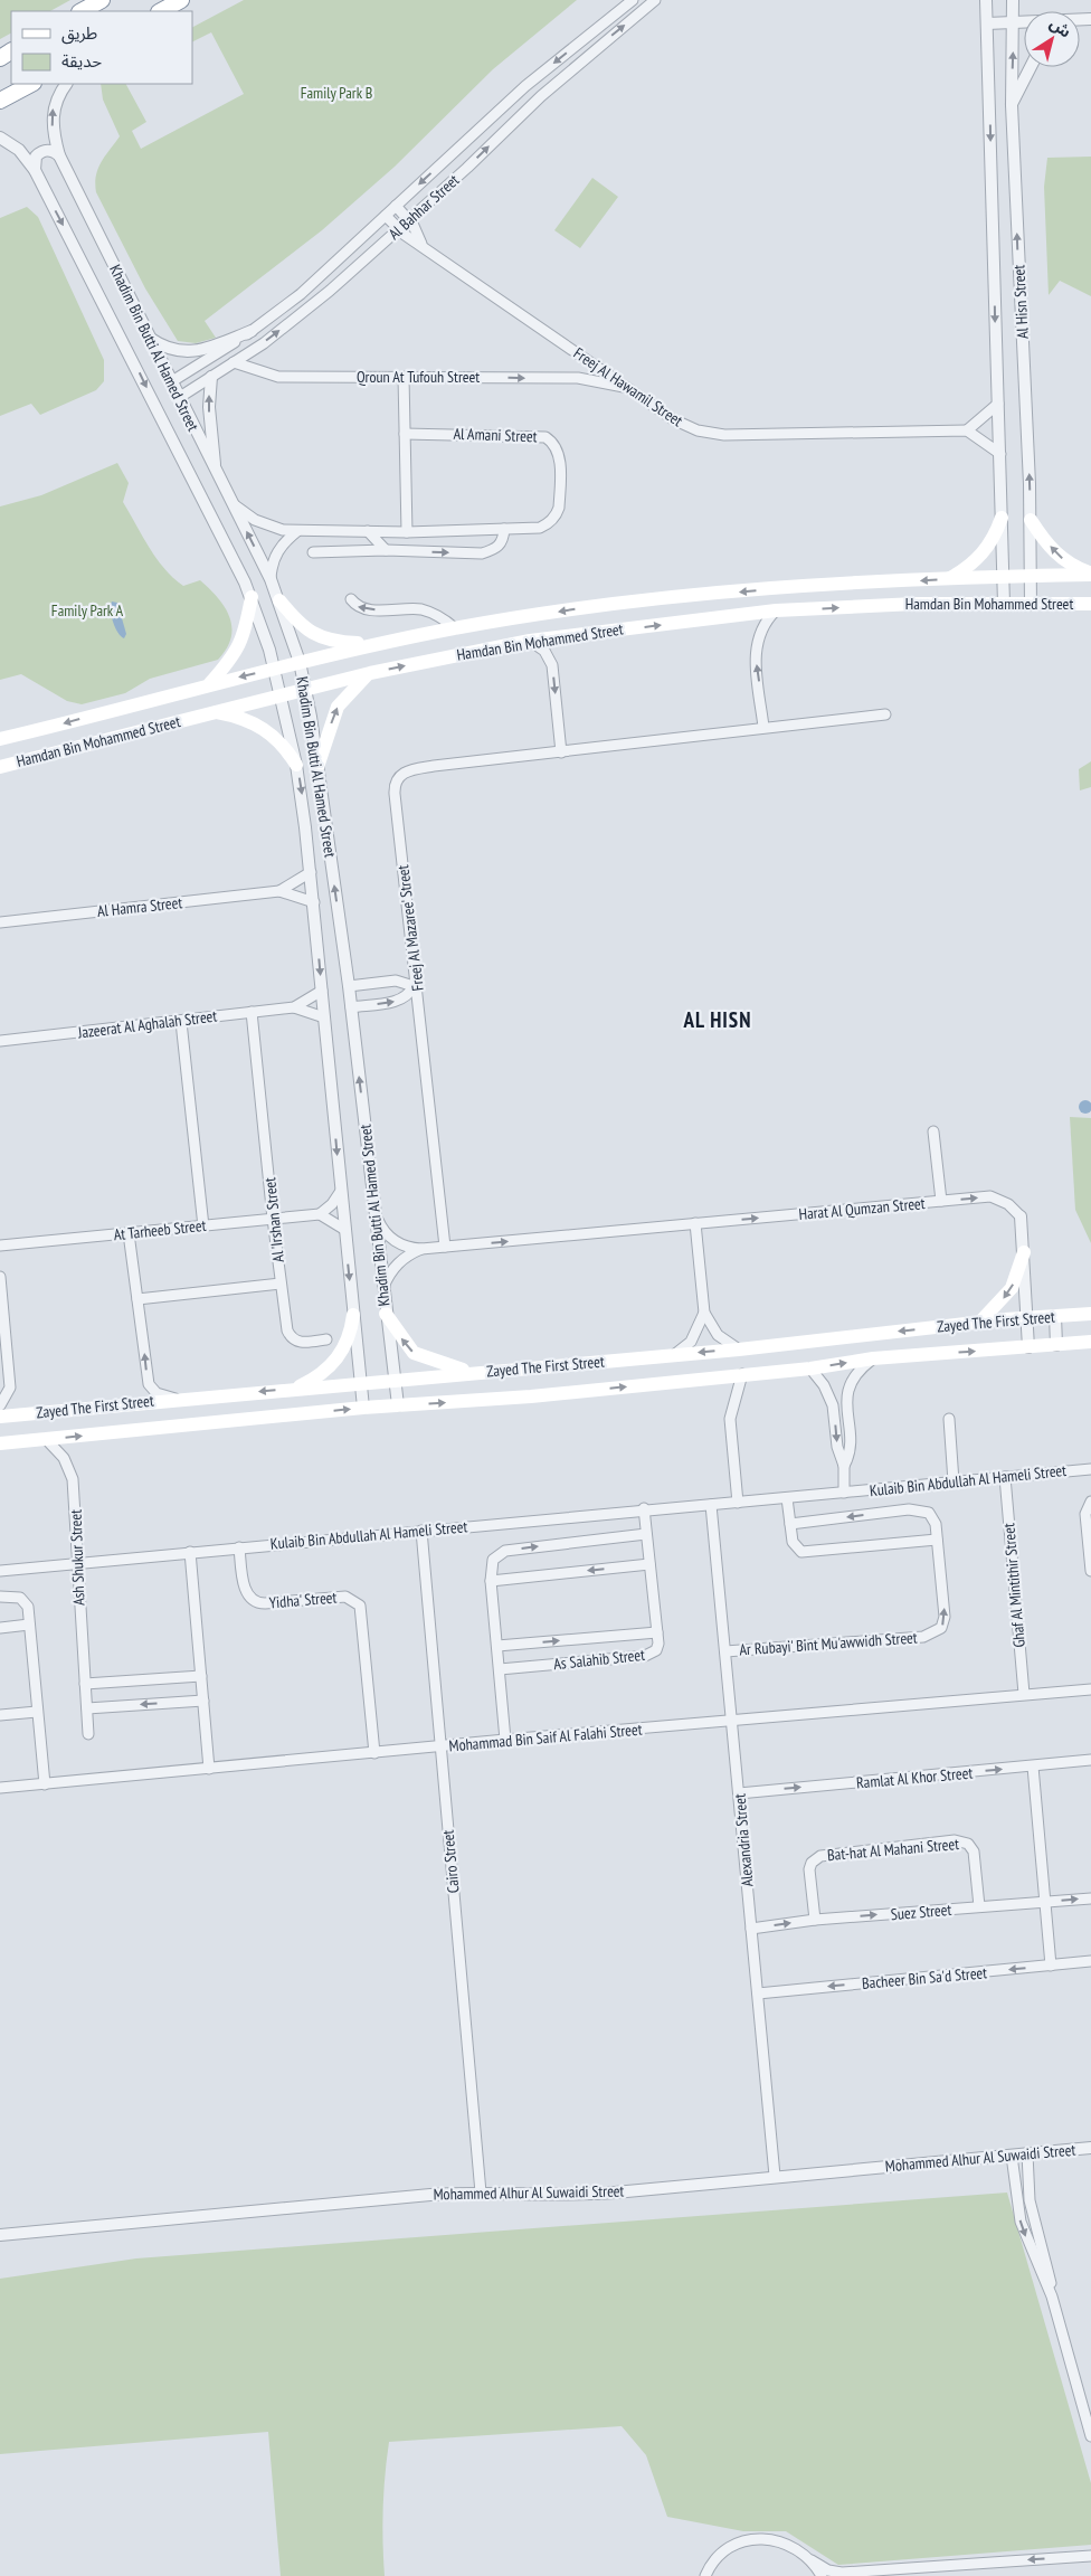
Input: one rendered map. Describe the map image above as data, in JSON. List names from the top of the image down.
{
  "streets": {
    "main road": ["Hamdan Bin Mohammed Street", "Zayed The First Street"],
    "street": [
      "Al Bahhar Street",
      "Al Hisn Street",
      "Khadim Bin Butti Al Hamed Street",
      "Qroun At Tufouh Street",
      "Freej Al Hawamil Street",
      "Al Amani Street",
      "Al Hamra Street",
      "Freej Al Mazaree' Street",
      "Jazeerat Al Aghalah Street",
      "Harat Al Qumzan Street",
      "Al 'Irshan Street",
      "At Tarheeb Street",
      "Kulaib Bin Abdullah Al Hameli Street",
      "Ash Shukur Street",
      "Ghaf Al Mintithir Street",
      "Yidha' Street",
      "Ar Rubayi' Bint Mu'awwidh Street",
      "As Salahib Street",
      "Mohammad Bin Saif Al Falahi Street",
      "Ramlat Al Khor Street",
      "Alexandria Street",
      "Bat-hat Al Mahani Street",
      "Cairo Street",
      "Suez Street",
      "Bacheer Bin Sa'd Street",
      "Mohammed Alhur Al Suwaidi Street"
    ]
  },
  "crossings": [
    ["Al Bahhar Street", "Khadim Bin Butti Al Hamed Street"],
    ["Al Bahhar Street", "Qroun At Tufouh Street"],
    ["Al Bahhar Street", "Freej Al Hawamil Street"],
    ["Al Hisn Street", "Hamdan Bin Mohammed Street"],
    ["Khadim Bin Butti Al Hamed Street", "Al Amani Street"],
    ["Khadim Bin Butti Al Hamed Street", "Hamdan Bin Mohammed Street"],
    ["Khadim Bin Butti Al Hamed Street", "Al Hamra Street"],
    ["Khadim Bin Butti Al Hamed Street", "Jazeerat Al Aghalah Street"],
    ["Khadim Bin Butti Al Hamed Street", "Harat Al Qumzan Street"],
    ["Khadim Bin Butti Al Hamed Street", "Zayed The First Street"],
    ["Qroun At Tufouh Street", "Freej Al Hawamil Street"],
    ["Freej Al Mazaree' Street", "Harat Al Qumzan Street"],
    ["Jazeerat Al Aghalah Street", "Al 'Irshan Street"],
    ["Al 'Irshan Street", "At Tarheeb Street"],
    ["Zayed The First Street", "Ash Shukur Street"],
    ["Kulaib Bin Abdullah Al Hameli Street", "Ash Shukur Street"],
    ["Kulaib Bin Abdullah Al Hameli Street", "Ghaf Al Mintithir Street"],
    ["Kulaib Bin Abdullah Al Hameli Street", "Yidha' Street"],
    ["Kulaib Bin Abdullah Al Hameli Street", "As Salahib Street"],
    ["Kulaib Bin Abdullah Al Hameli Street", "Alexandria Street"],
    ["Kulaib Bin Abdullah Al Hameli Street", "Cairo Street"],
    ["Ghaf Al Mintithir Street", "Mohammad Bin Saif Al Falahi Street"],
    ["Yidha' Street", "Mohammad Bin Saif Al Falahi Street"],
    ["Ar Rubayi' Bint Mu'awwidh Street", "Alexandria Street"],
    ["Mohammad Bin Saif Al Falahi Street", "Alexandria Street"],
    ["Mohammad Bin Saif Al Falahi Street", "Cairo Street"],
    ["Ramlat Al Khor Street", "Alexandria Street"],
    ["Alexandria Street", "Suez Street"],
    ["Alexandria Street", "Bacheer Bin Sa'd Street"],
    ["Alexandria Street", "Mohammed Alhur Al Suwaidi Street"],
    ["Bat-hat Al Mahani Street", "Suez Street"],
    ["Cairo Street", "Mohammed Alhur Al Suwaidi Street"]
  ],
  "one_way": [
    "Qroun At Tufouh Street",
    "Harat Al Qumzan Street",
    "Ramlat Al Khor Street",
    "Suez Street",
    "Bacheer Bin Sa'd Street"
  ],
  "districts": ["AL HISN"],
  "parks": ["Family Park B", "Family Park A"],
  "legend": ["طريق", "حديقة"],
  "north": "top right"
}
